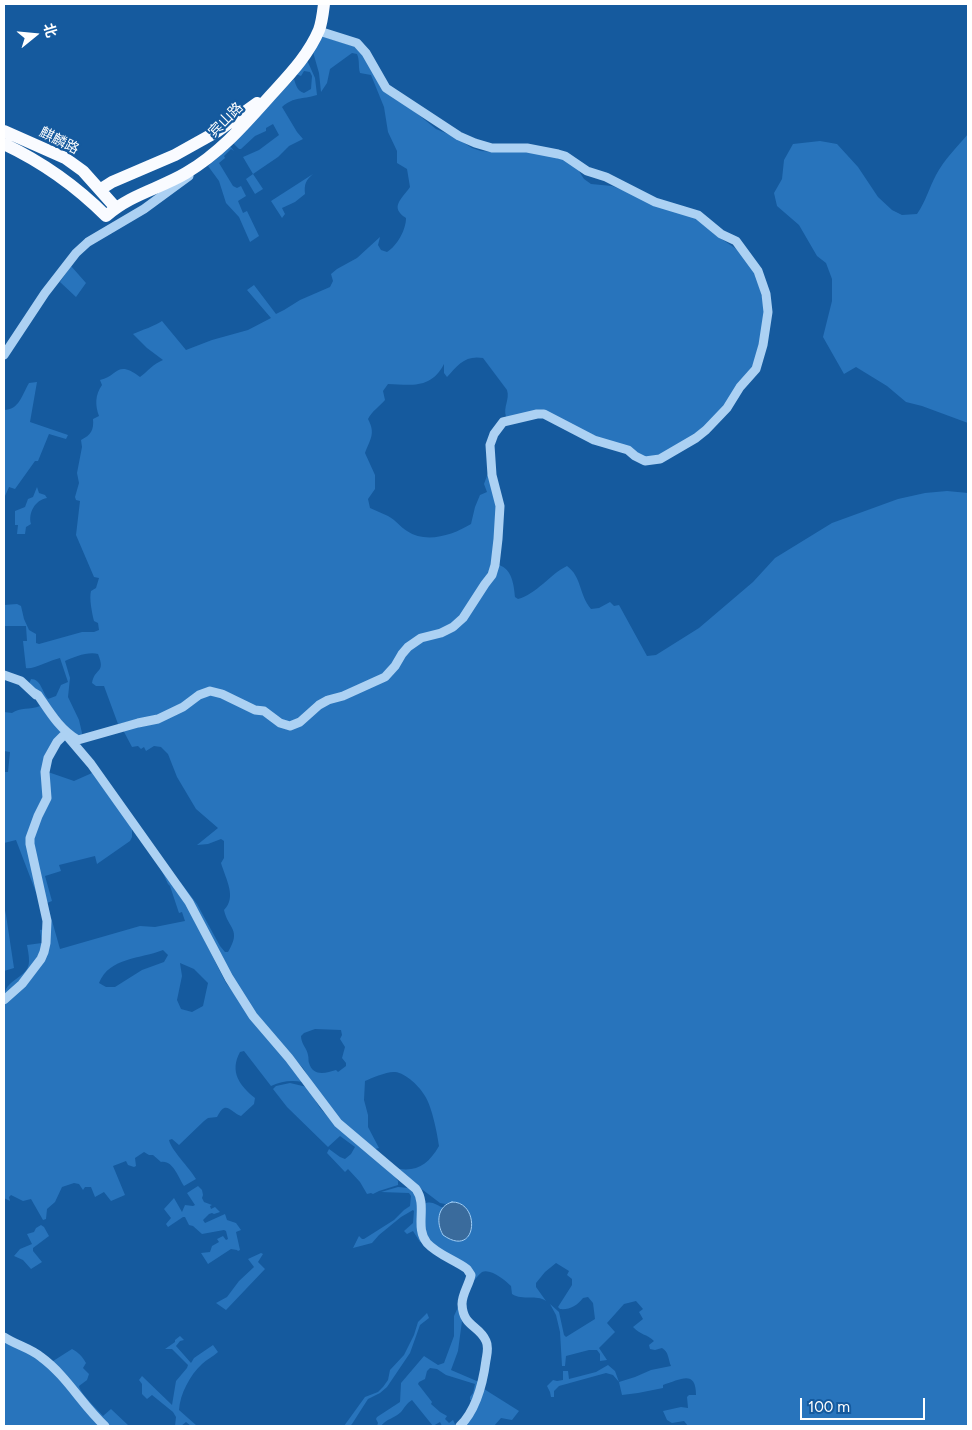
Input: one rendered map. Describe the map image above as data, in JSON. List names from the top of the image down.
{
  "streets": {
    "main road": ["宾山路", "麒麟路"]
  },
  "crossings": [
    ["宾山路", "麒麟路"]
  ],
  "scale_bar": "100 m",
  "north": "right"
}
